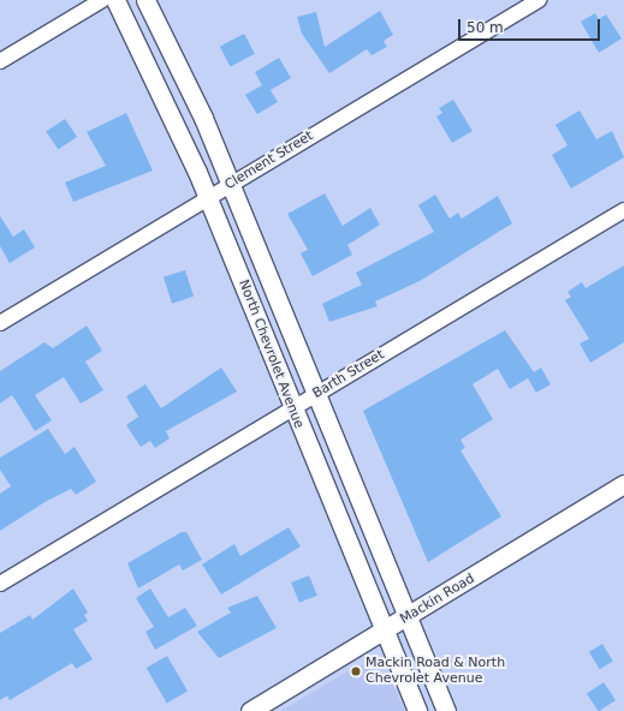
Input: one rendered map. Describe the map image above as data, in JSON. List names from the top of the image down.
{
  "streets": {
    "street": [
      "Clement Street",
      "North Chevrolet Avenue",
      "Barth Street",
      "Mackin Road"
    ]
  },
  "crossings": [
    ["Clement Street", "North Chevrolet Avenue"],
    ["North Chevrolet Avenue", "Barth Street"],
    ["North Chevrolet Avenue", "Mackin Road"]
  ],
  "places": ["Mackin Road & North Chevrolet Avenue"],
  "scale_bar": "50 m"
}
